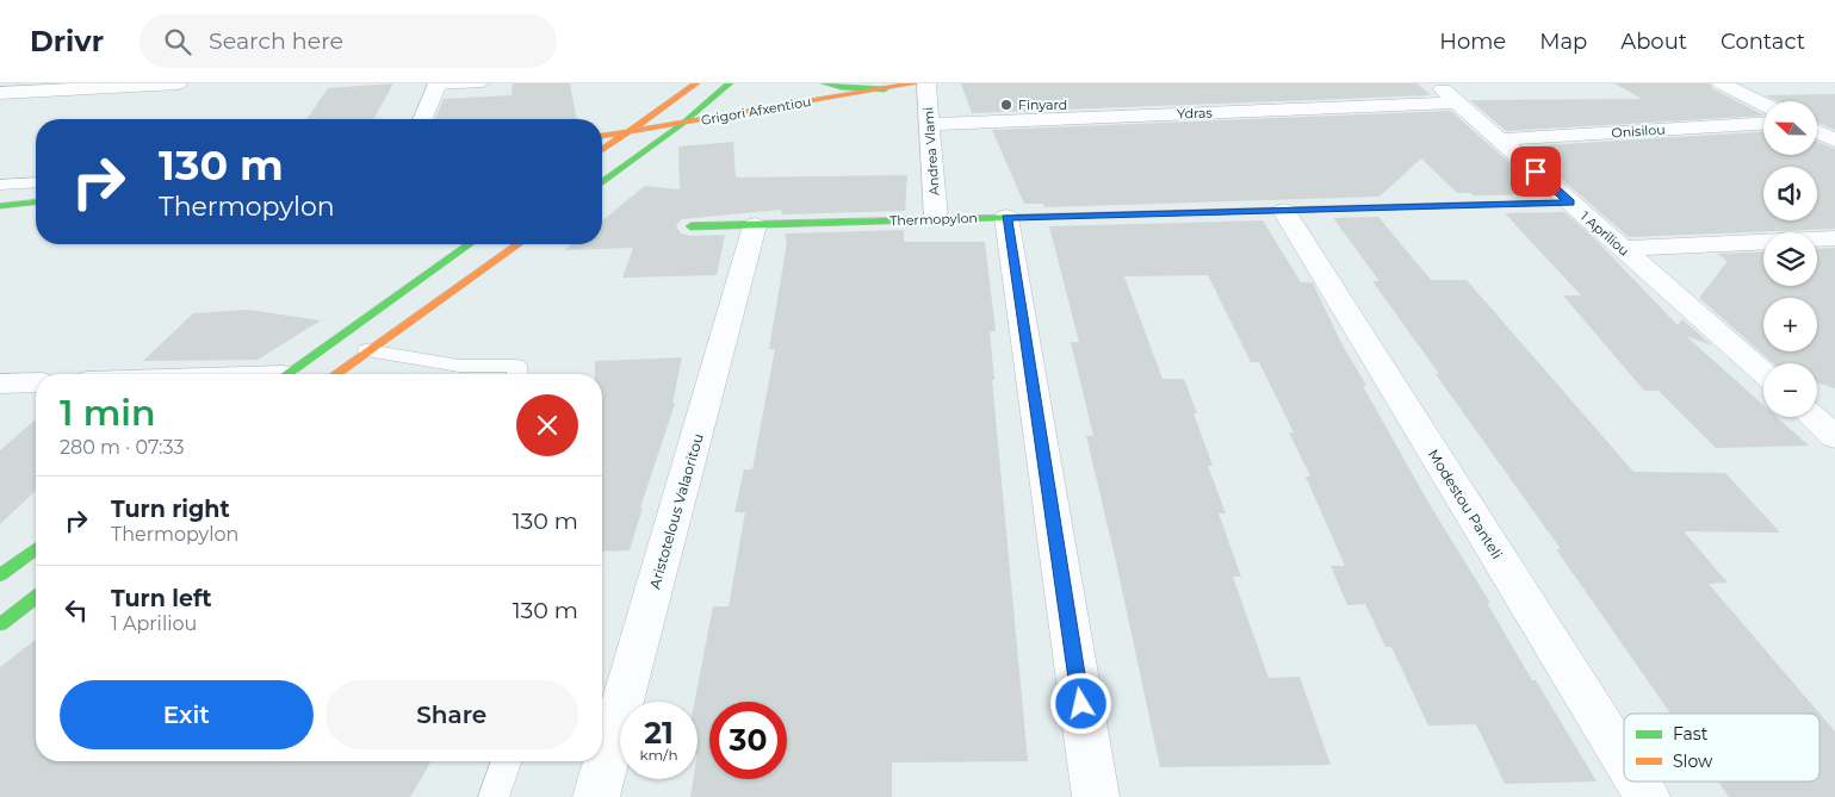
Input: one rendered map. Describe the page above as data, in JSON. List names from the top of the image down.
{
  "streets": {
    "street": [
      "Grigori Afxentiou",
      "Ydras",
      "Onisilou",
      "Andrea Vlami",
      "Thermopylon",
      "1 Apriliou",
      "Modestou Panteli",
      "Aristotelous Valaoritou"
    ]
  },
  "crossings": [
    ["Ydras", "Andrea Vlami"],
    ["Ydras", "1 Apriliou"],
    ["Onisilou", "1 Apriliou"],
    ["Andrea Vlami", "Thermopylon"],
    ["Thermopylon", "1 Apriliou"],
    ["Thermopylon", "Modestou Panteli"],
    ["Thermopylon", "Aristotelous Valaoritou"]
  ],
  "places": ["Finyard"],
  "legend": ["Fast", "Slow"],
  "north": "left",
  "page": {
    "header": "Drivr",
    "search": "Search here",
    "nav": [
      "Home",
      "Map",
      "About",
      "Contact"
    ],
    "map_buttons": ["+", "−"],
    "turn": ["130 m", "Thermopylon"],
    "heading": ["1 min", "280 m · 07:33"],
    "list": [
      {
        "name": "Turn right",
        "note": "Thermopylon",
        "value": "130 m"
      },
      {
        "name": "Turn left",
        "note": "1 Apriliou",
        "value": "130 m"
      }
    ],
    "buttons": ["Exit", "Share"],
    "speed": "21 km/h",
    "limit": "30"
  }
}
